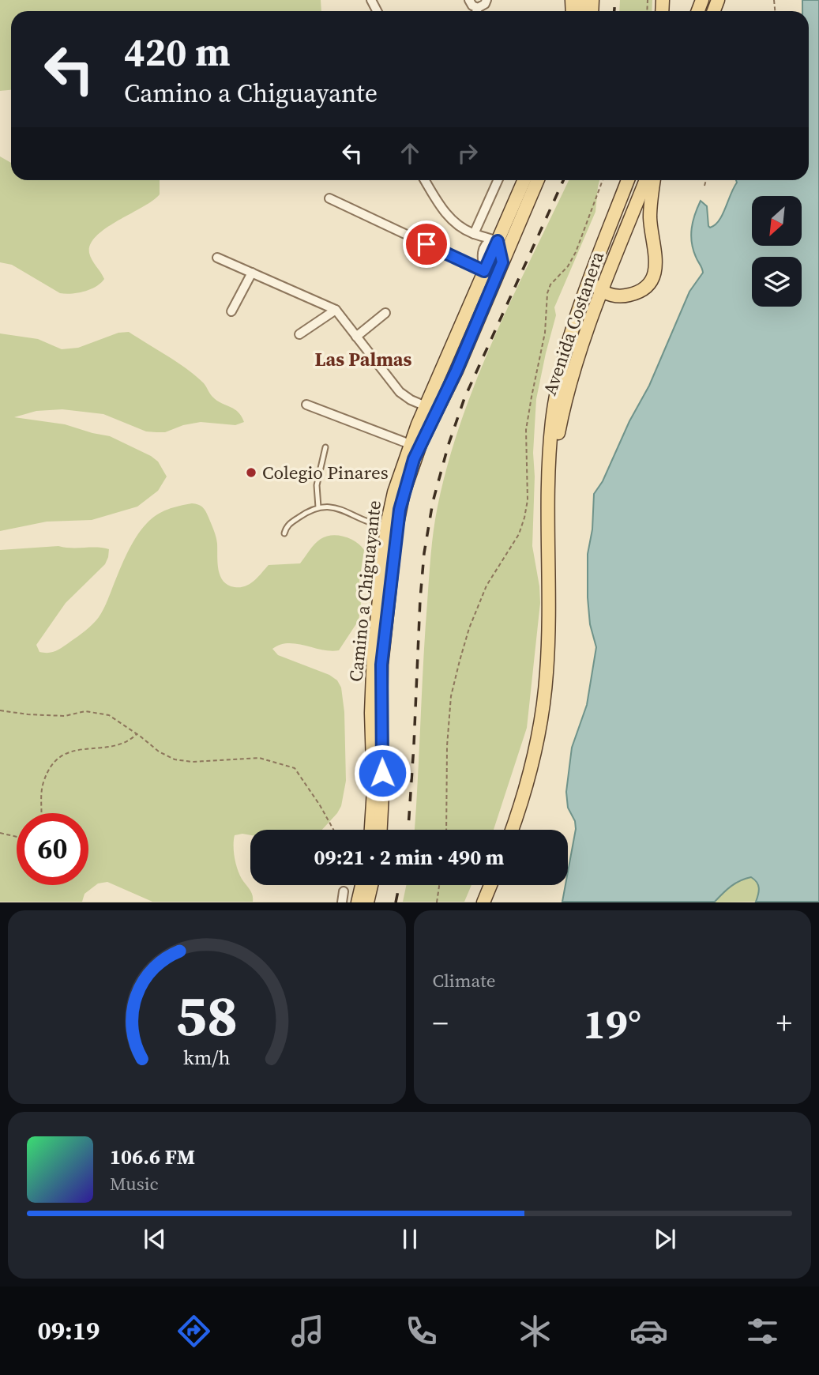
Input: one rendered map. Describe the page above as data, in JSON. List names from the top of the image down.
{
  "streets": {
    "main road": ["Avenida Costanera", "Camino a Chiguayante"]
  },
  "districts": ["Las Palmas"],
  "places": ["Colegio Pinares"],
  "north": "bottom left",
  "page": {
    "turn": ["420 m", "Camino a Chiguayante"],
    "limit": "60",
    "trip": "09:21 · 2 min · 490 m",
    "tile": "Climate",
    "heat": ["−", "19°", "+"],
    "song": ["106.6 FM", "Music"],
    "tabs": "09:19",
    "gauge": ["58", "km/h"]
  }
}
